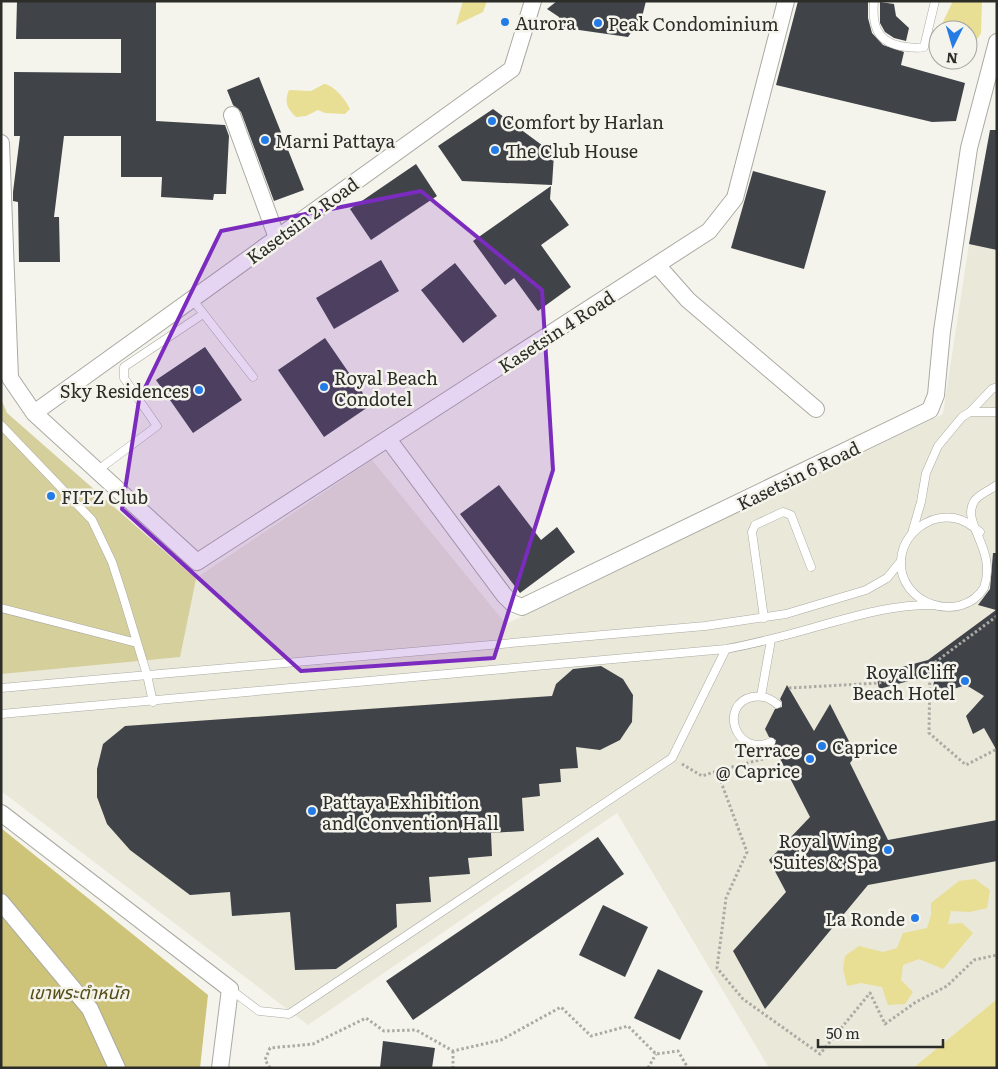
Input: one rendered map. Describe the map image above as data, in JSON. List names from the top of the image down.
{
  "streets": {
    "street": ["Kasetsin 2 Road", "Kasetsin 4 Road", "Kasetsin 6 Road"]
  },
  "crossings": [
    ["Kasetsin 4 Road", "Kasetsin 6 Road"]
  ],
  "parks": ["เขาพระตำหนัก"],
  "places": [
    "Aurora",
    "Peak Condominium",
    "Comfort by Harlan",
    "Marni Pattaya",
    "The Club House",
    "Royal Beach Condotel",
    "Sky Residences",
    "FITZ Club",
    "Royal Cliff Beach Hotel",
    "Caprice",
    "Terrace @ Caprice",
    "Pattaya Exhibition and Convention Hall",
    "Royal Wing Suites & Spa",
    "La Ronde"
  ],
  "scale_bar": "50 m",
  "north": "bottom"
}
